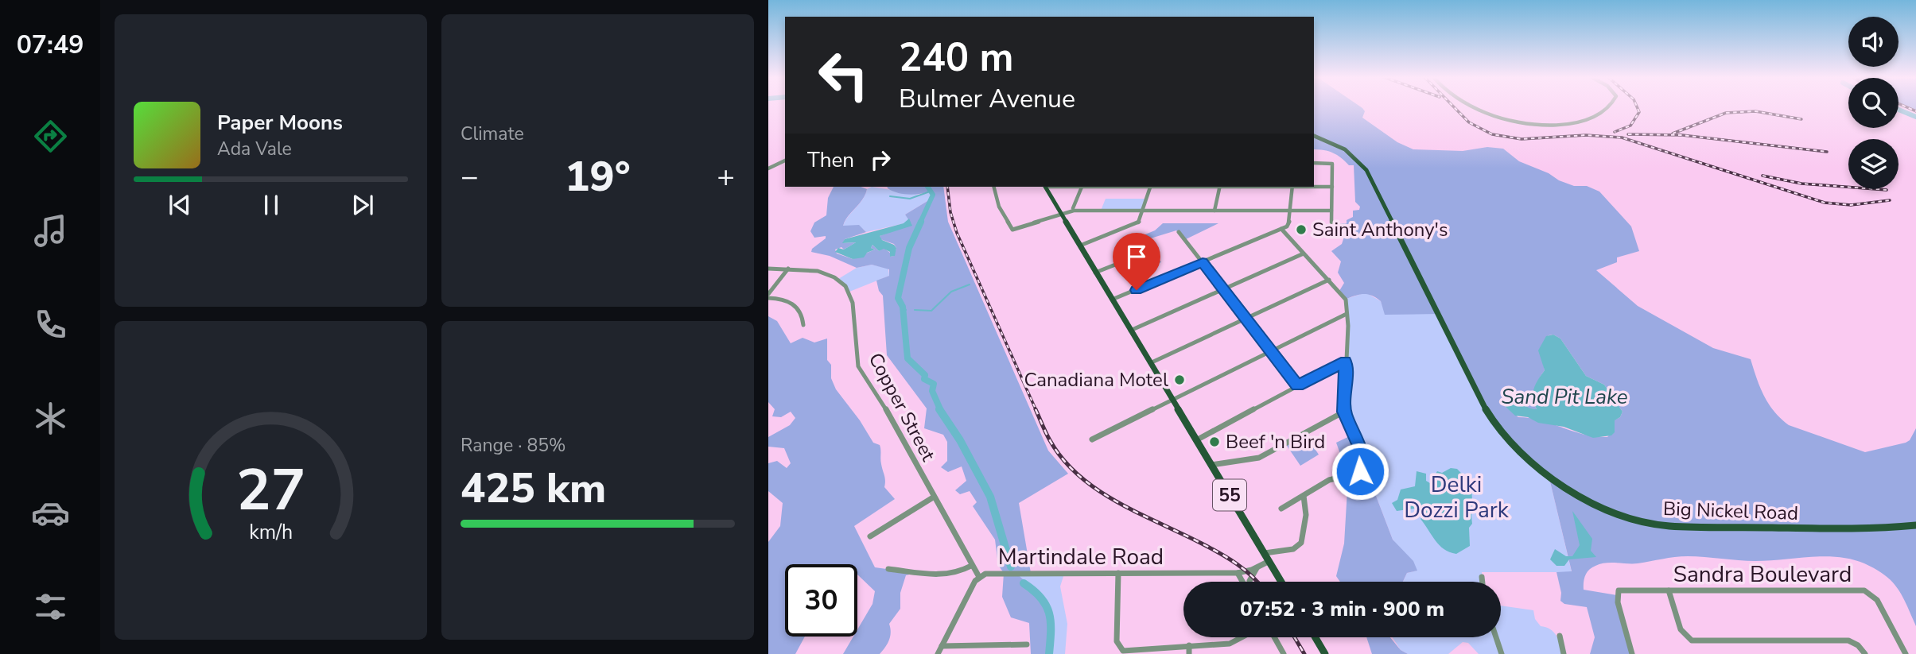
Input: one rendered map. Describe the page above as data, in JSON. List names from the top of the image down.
{
  "streets": {
    "main road": ["55", "Big Nickel Road"],
    "street": ["Copper Street", "Martindale Road", "Sandra Boulevard"]
  },
  "crossings": [
    ["Copper Street", "Martindale Road"],
    ["55", "Martindale Road"]
  ],
  "water": ["Sand Pit Lake"],
  "parks": ["Delki Dozzi Park"],
  "places": ["Saint Anthony's", "Canadiana Motel", "Beef 'n Bird"],
  "page": {
    "tabs": "07:49",
    "tile": [
      "Climate",
      ["Range · 85%", "425 km"]
    ],
    "turn": ["240 m", "Bulmer Avenue"],
    "song": ["Paper Moons", "Ada Vale"],
    "then": "Then",
    "heat": ["−", "19°", "+"],
    "limit": "30",
    "trip": "07:52 · 3 min · 900 m",
    "gauge": ["27", "km/h"]
  }
}
